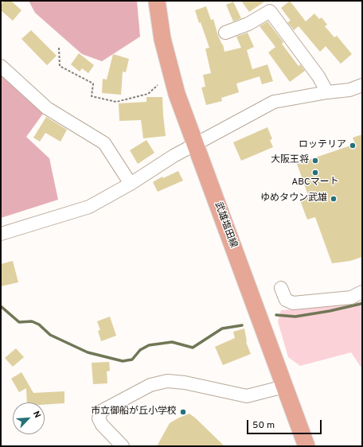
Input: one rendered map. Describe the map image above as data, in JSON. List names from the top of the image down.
{
  "streets": {
    "main road": ["武雄塩田線"]
  },
  "places": [
    "ロッテリア",
    "大阪王将",
    "ABCマート",
    "ゆめタウン武雄",
    "市立御船が丘小学校"
  ],
  "scale_bar": "50 m",
  "north": "top right"
}
